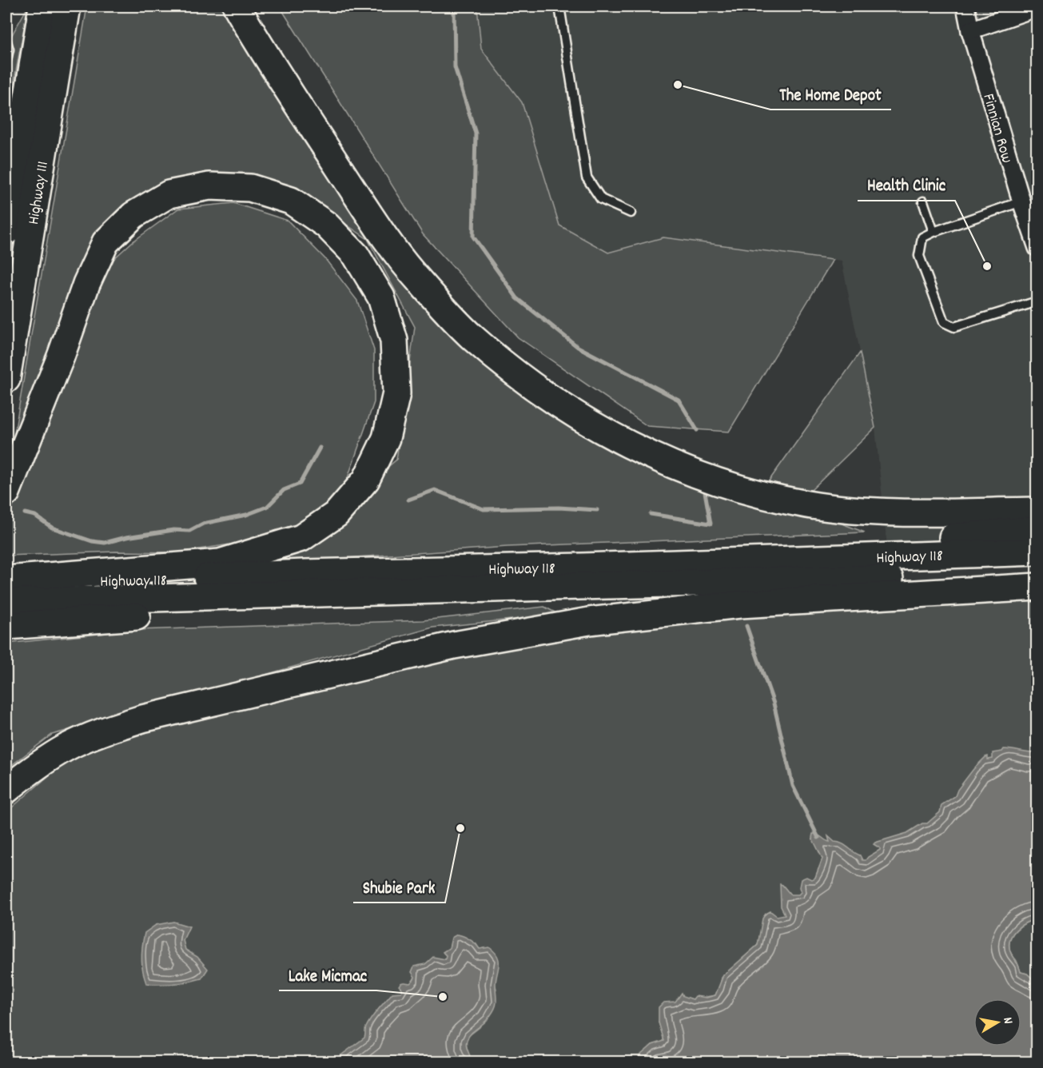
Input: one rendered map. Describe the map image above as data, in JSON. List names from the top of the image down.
{
  "streets": {
    "highway": ["Highway 111", "Highway 118"],
    "street": ["Finnian Row"]
  },
  "places": [
    "The Home Depot",
    "Health Clinic",
    "Shubie Park",
    "Lake Micmac"
  ],
  "north": "right"
}
